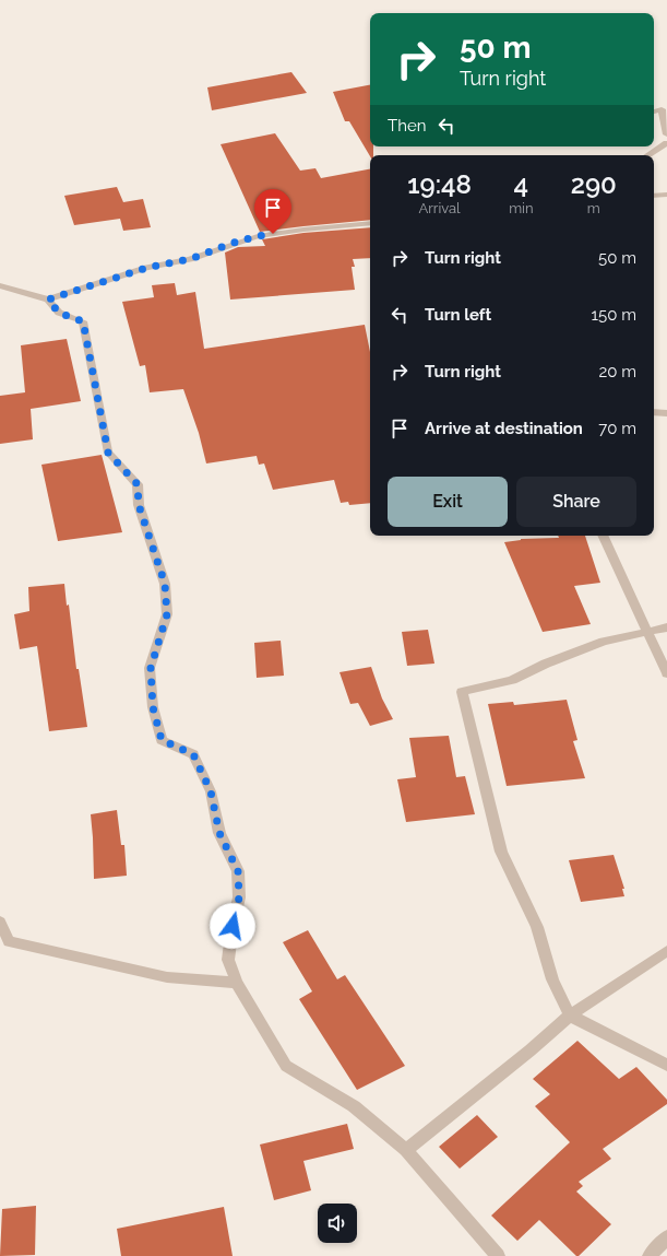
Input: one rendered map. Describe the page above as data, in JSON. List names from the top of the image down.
{
  "page": {
    "turn": ["50 m", "Turn right"],
    "then": "Then",
    "eta": [
      "19:48",
      "Arrival",
      "4",
      "min",
      "290",
      "m"
    ],
    "list": [
      {
        "name": "Turn right",
        "value": "50 m"
      },
      {
        "name": "Turn left",
        "value": "150 m"
      },
      {
        "name": "Turn right",
        "value": "20 m"
      },
      {
        "name": "Arrive at destination",
        "value": "70 m"
      }
    ],
    "buttons": ["Exit", "Share"]
  }
}
